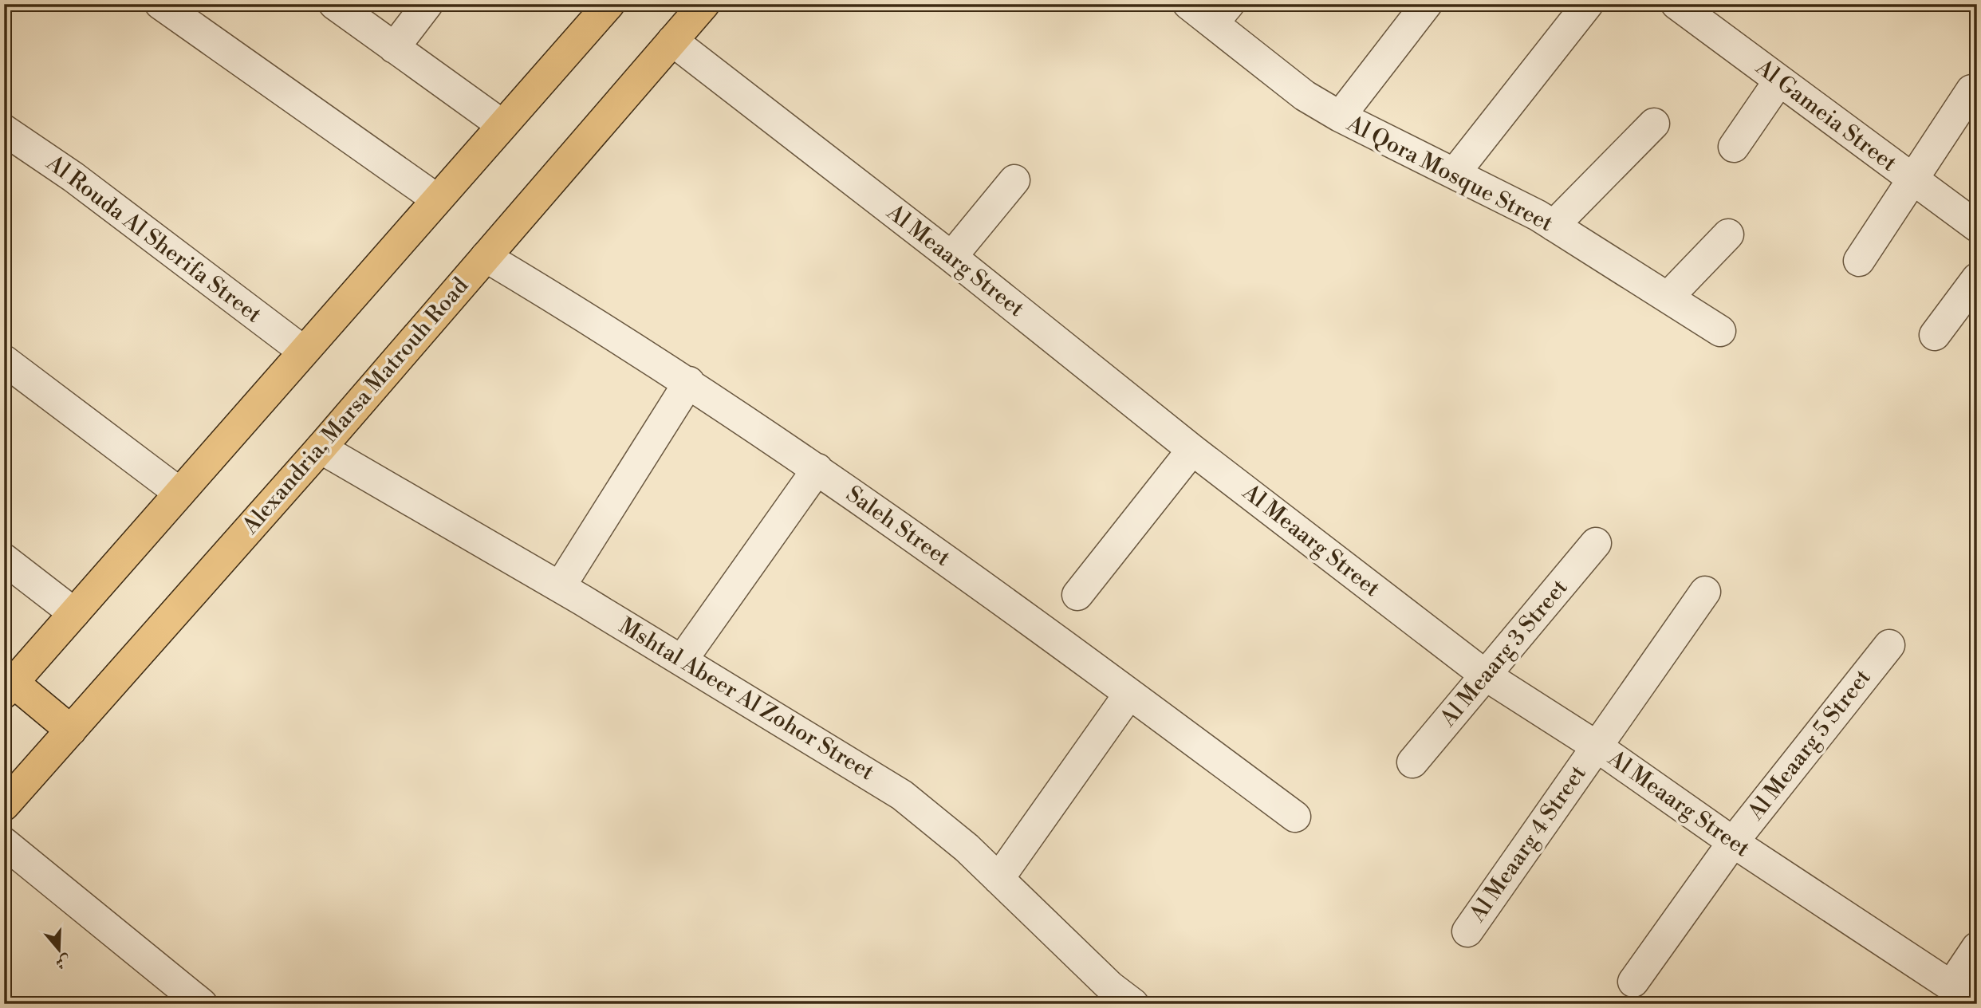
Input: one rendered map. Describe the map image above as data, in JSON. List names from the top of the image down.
{
  "streets": {
    "main road": ["Alexandria, Marsa Matrouh Road"],
    "street": [
      "Al Gameia Street",
      "Al Qora Mosque Street",
      "Al Rouda Al Sherifa Street",
      "Al Meaarg Street",
      "Saleh Street",
      "Al Meaarg 3 Street",
      "Mshtal Abeer Al Zohor Street",
      "Al Meaarg 5 Street",
      "Al Meaarg 4 Street"
    ]
  },
  "crossings": [
    ["Al Meaarg Street", "Alexandria, Marsa Matrouh Road"],
    ["Al Meaarg Street", "Al Meaarg 3 Street"],
    ["Al Meaarg Street", "Al Meaarg 5 Street"],
    ["Al Meaarg Street", "Al Meaarg 4 Street"],
    ["Alexandria, Marsa Matrouh Road", "Saleh Street"],
    ["Alexandria, Marsa Matrouh Road", "Mshtal Abeer Al Zohor Street"]
  ],
  "north": "bottom"
}
